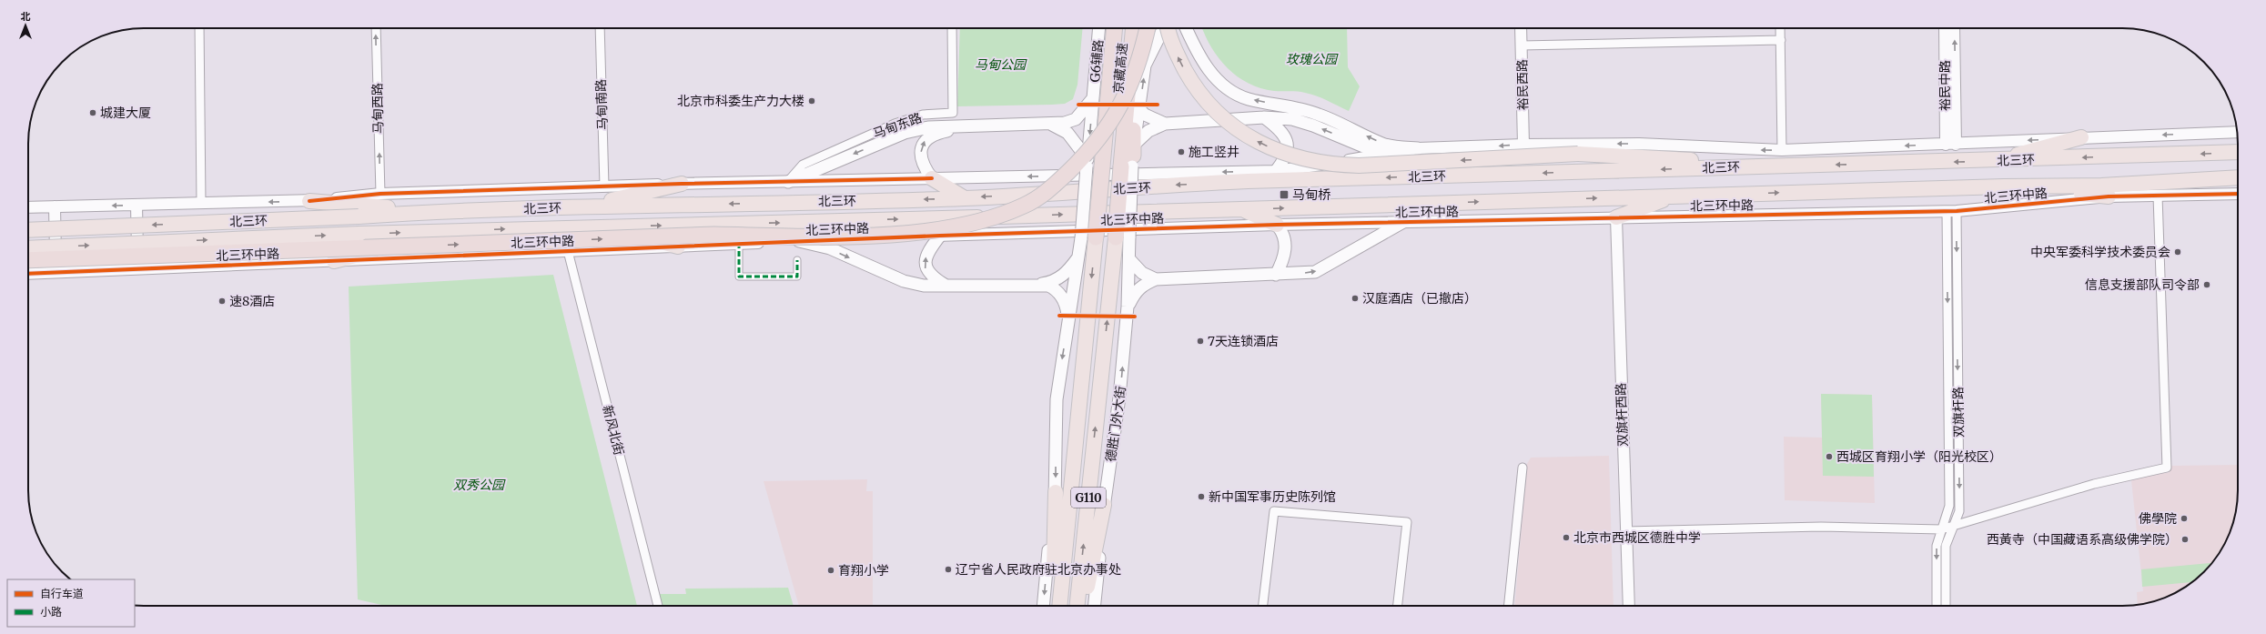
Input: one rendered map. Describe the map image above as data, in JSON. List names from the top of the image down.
{
  "streets": {
    "highway": [
      "京藏高速",
      "北三环",
      "德胜门外大街",
      "G110"
    ],
    "main road": ["G6辅路"],
    "street": [
      "裕民西路",
      "裕民中路",
      "马甸南路",
      "马甸西路",
      "马甸东路",
      "北三环中路",
      "双旗杆路",
      "双旗杆西路",
      "新风北街"
    ]
  },
  "crossings": [
    ["G6辅路", "京藏高速"],
    ["北三环中路", "双旗杆路"],
    ["北三环中路", "双旗杆西路"],
    ["北三环中路", "新风北街"]
  ],
  "one_way": ["马甸西路"],
  "parks": ["玫瑰公园", "马甸公园", "双秀公园"],
  "places": {
    "other": [
      "北京市科委生产力大楼",
      "城建大厦",
      "施工竖井",
      "中央军委科学技术委员会",
      "信息支援部队司令部",
      "汉庭酒店（已撤店）",
      "速8酒店",
      "7天连锁酒店",
      "西城区育翔小学（阳光校区）",
      "新中国军事历史陈列馆",
      "佛學院",
      "北京市西城区德胜中学",
      "西黃寺（中国藏语系高级佛学院）",
      "辽宁省人民政府驻北京办事处",
      "育翔小学"
    ],
    "transit": ["马甸桥"]
  },
  "legend": ["自行车道", "小路"],
  "north": "top"
}
